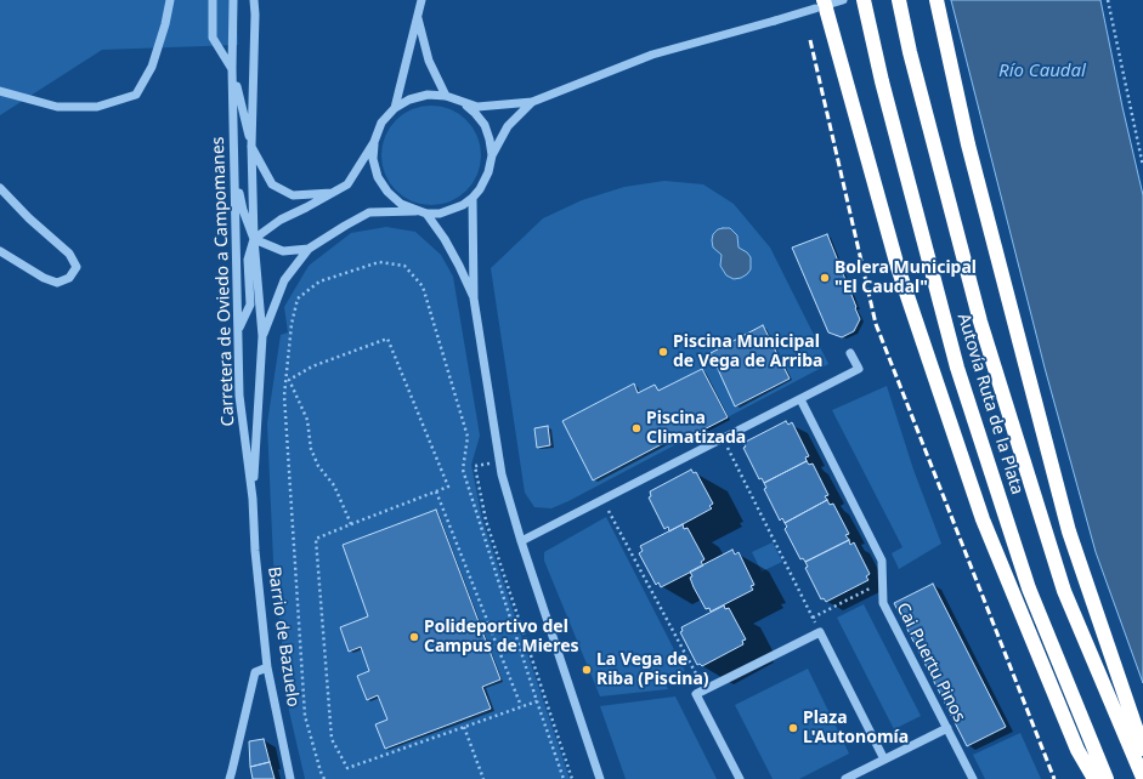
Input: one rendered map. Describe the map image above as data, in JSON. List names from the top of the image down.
{
  "streets": {
    "highway": ["Autovía Ruta de la Plata"],
    "street": ["Carretera de Oviedo a Campomanes", "Barrio de Bazuelo", "Cai Puertu Pinos"]
  },
  "crossings": [
    ["Carretera de Oviedo a Campomanes", "Barrio de Bazuelo"]
  ],
  "water": ["Río Caudal"],
  "places": [
    "Bolera Municipal \"El Caudal\"",
    "Piscina Municipal de Vega de Arriba",
    "Piscina Climatizada",
    "Polideportivo del Campus de Mieres",
    "La Vega de Riba (Piscina)",
    "Plaza L'Autonomía"
  ]
}
